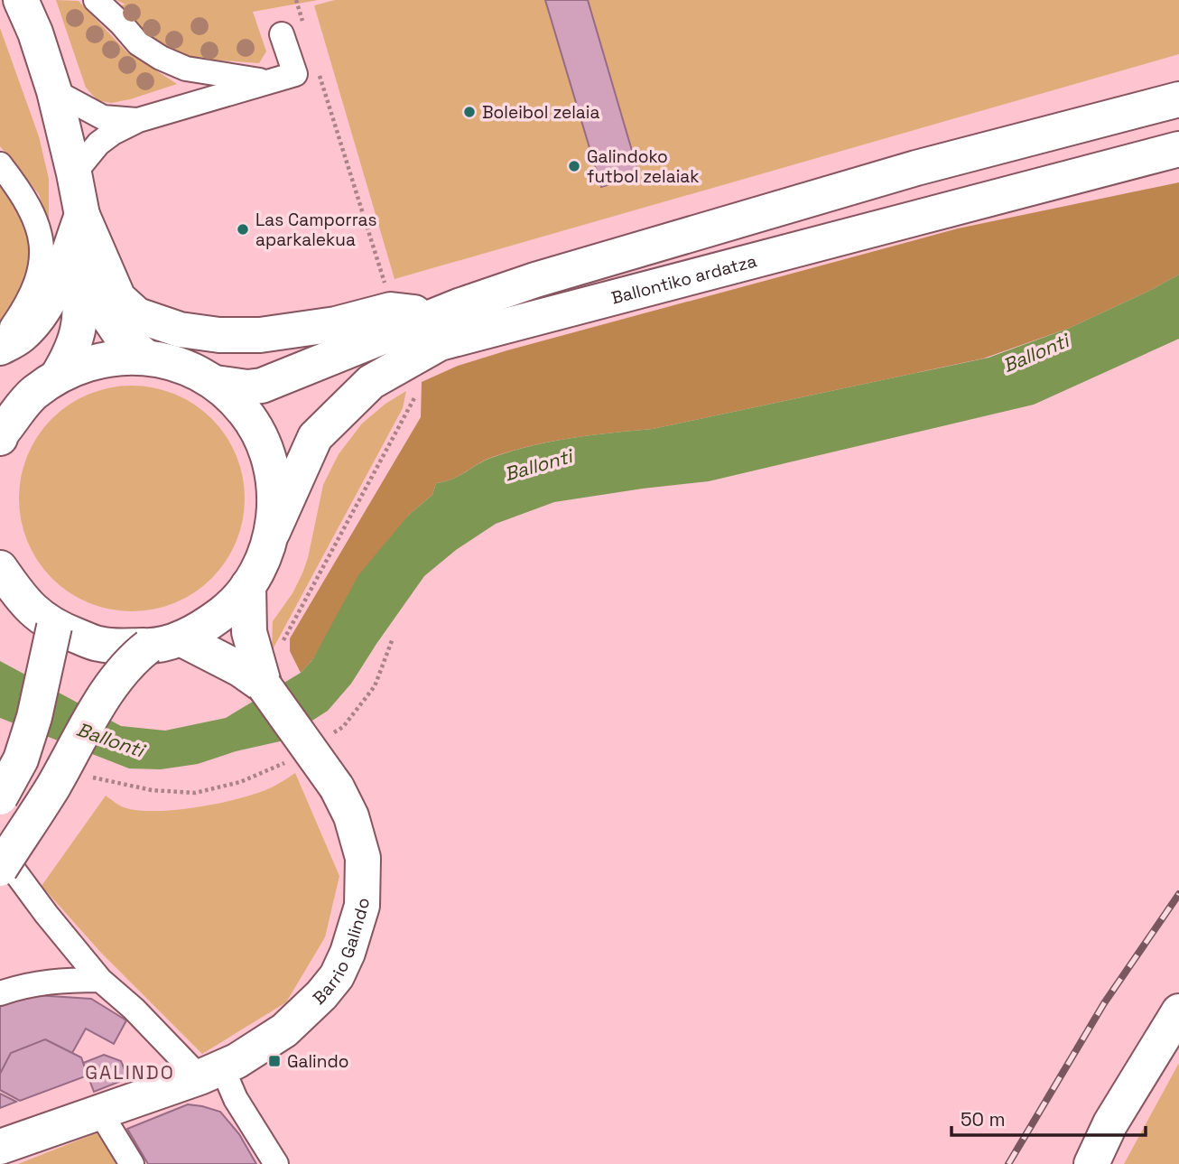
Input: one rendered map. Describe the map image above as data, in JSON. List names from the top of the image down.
{
  "streets": {
    "main road": ["Ballontiko ardatza", "Barrio Galindo"]
  },
  "districts": ["GALINDO"],
  "water": ["Ballonti"],
  "places": {
    "other": ["Boleibol zelaia", "Galindoko futbol zelaiak", "Las Camporras aparkalekua"],
    "transit": ["Galindo"]
  },
  "scale_bar": "50 m"
}
